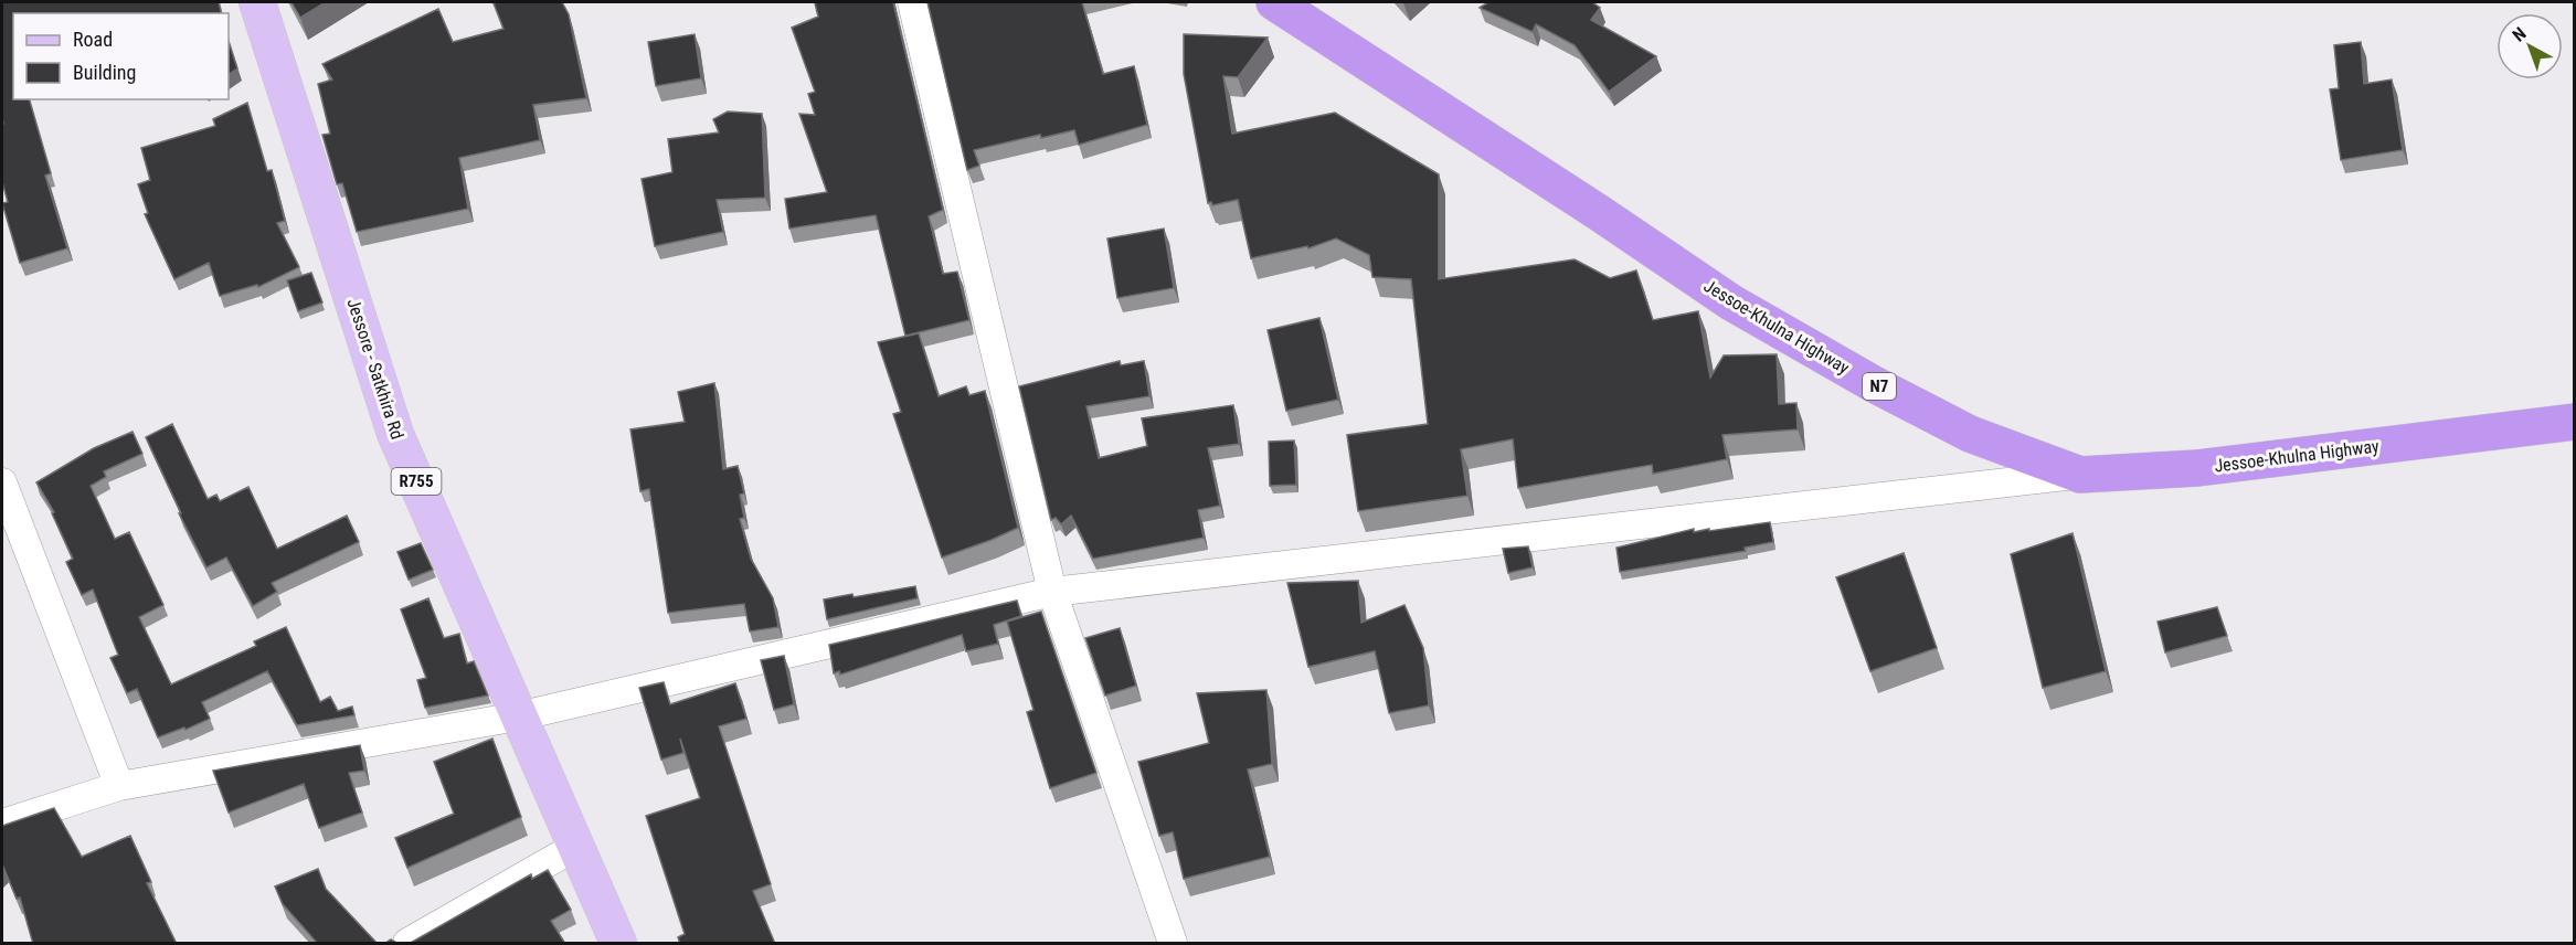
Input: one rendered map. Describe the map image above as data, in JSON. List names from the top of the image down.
{
  "streets": {
    "highway": ["Jessoe-Khulna Highway", "N7"],
    "main road": ["Jessore - Satkhira Rd", "R755"]
  },
  "legend": ["Road", "Building"],
  "north": "top left"
}
